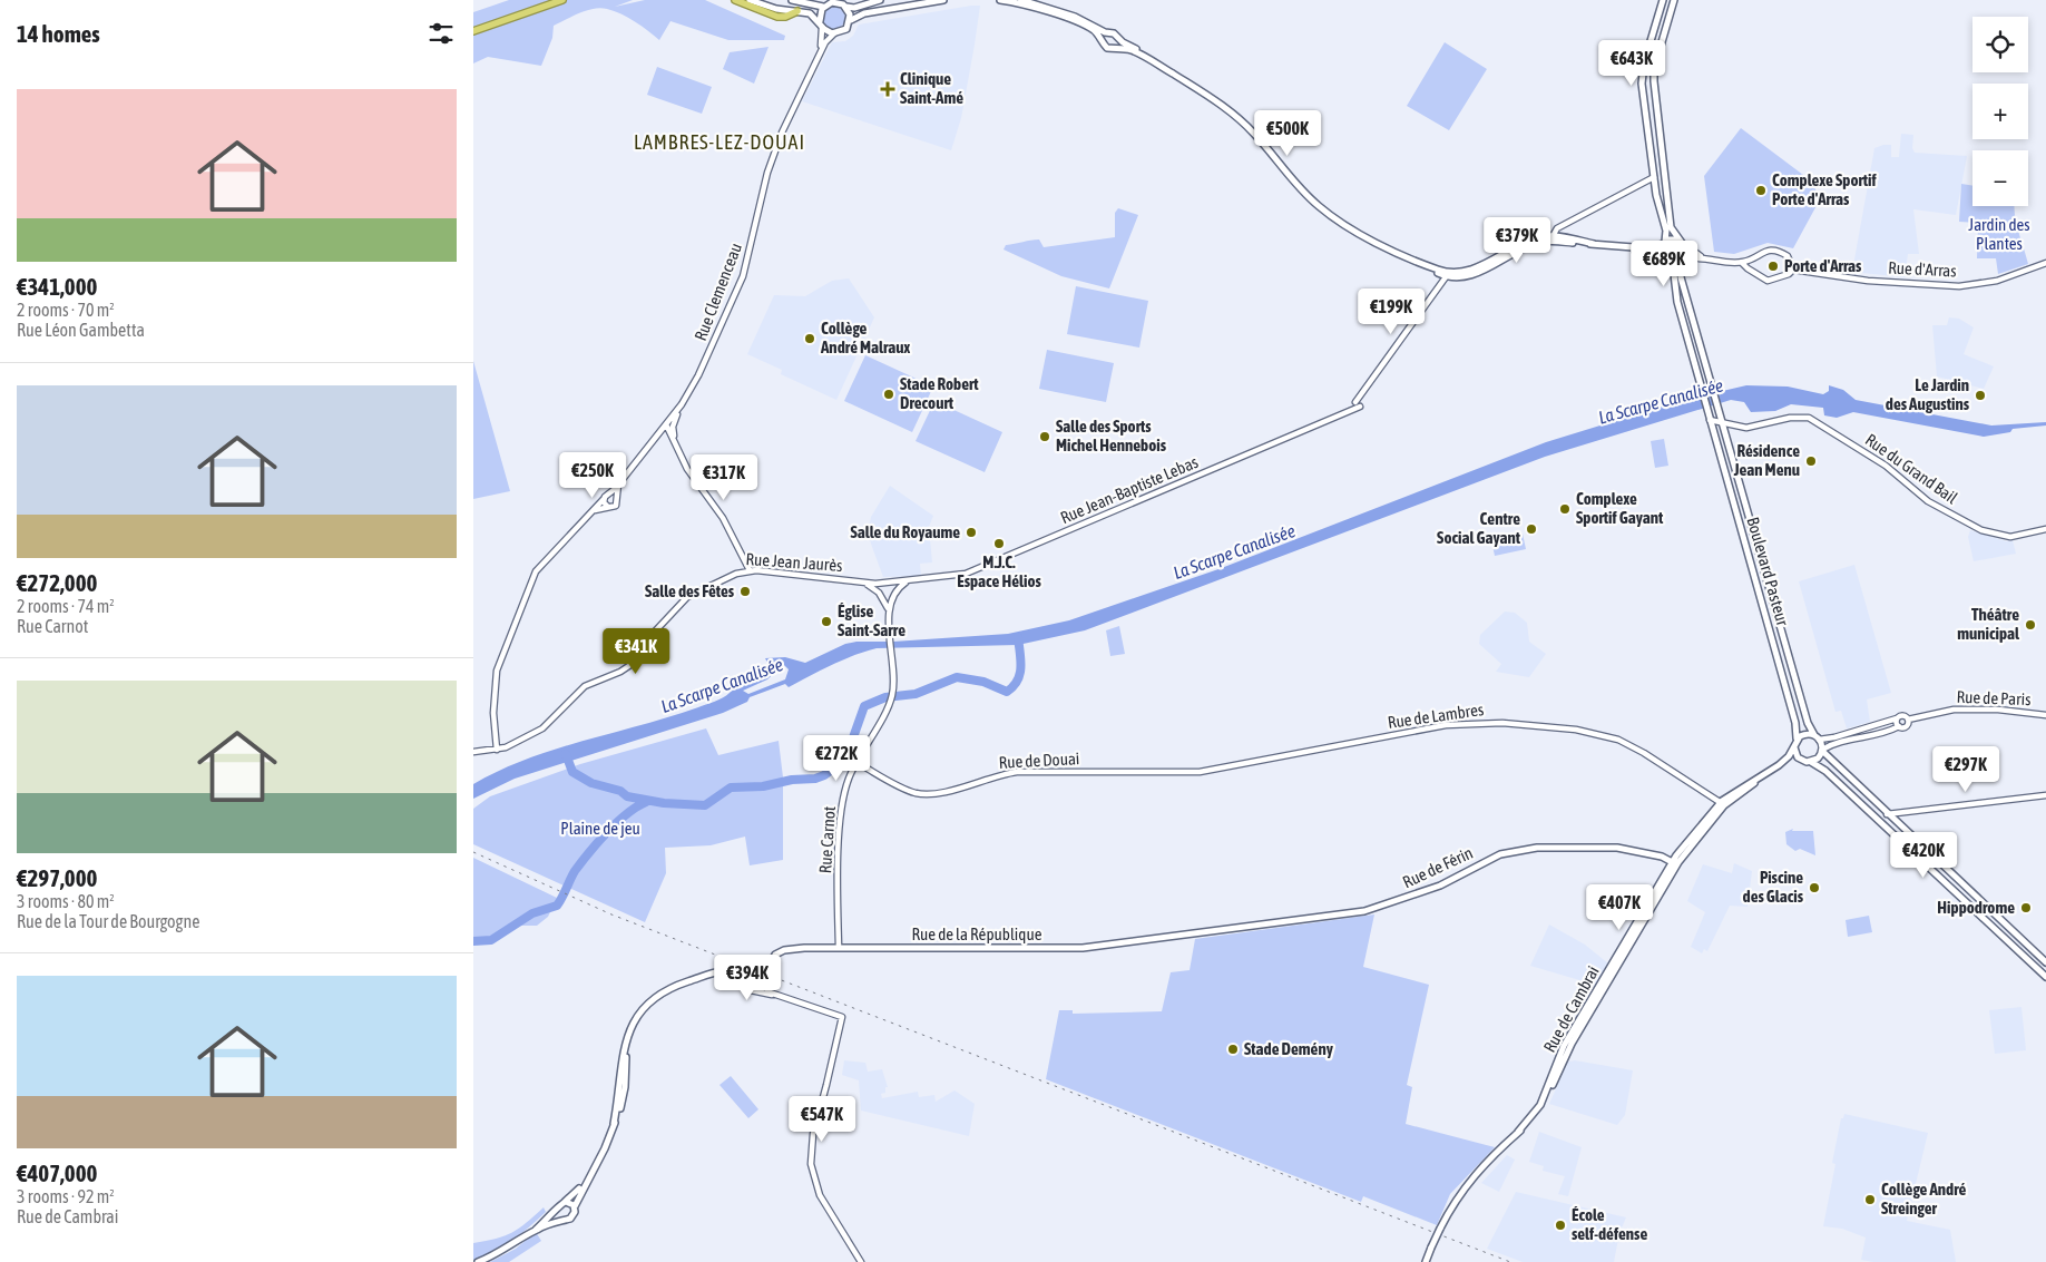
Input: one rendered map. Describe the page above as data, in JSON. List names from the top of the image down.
{
  "streets": {
    "main road": [
      "Boulevard Pasteur",
      "Rue de Férin",
      "Rue de la République",
      "Rue de Cambrai"
    ],
    "street": [
      "Rue d'Arras",
      "Rue Clemenceau",
      "Rue du Grand Bail",
      "Rue Jean-Baptiste Lebas",
      "Rue Jean Jaurès",
      "Rue de Paris",
      "Rue de Lambres",
      "Rue de Douai",
      "Rue Carnot"
    ]
  },
  "crossings": [
    ["Rue Clemenceau", "Rue Jean Jaurès"],
    ["Rue du Grand Bail", "Boulevard Pasteur"],
    ["Rue Jean-Baptiste Lebas", "Rue Jean Jaurès"],
    ["Rue Jean-Baptiste Lebas", "Rue Carnot"],
    ["Rue Jean Jaurès", "Rue Carnot"],
    ["Boulevard Pasteur", "Rue de Cambrai"],
    ["Rue de Lambres", "Rue de Douai"],
    ["Rue de Lambres", "Rue de Cambrai"],
    ["Rue de Douai", "Rue Carnot"],
    ["Rue Carnot", "Rue de la République"],
    ["Rue de Férin", "Rue de la République"],
    ["Rue de Férin", "Rue de Cambrai"]
  ],
  "districts": ["LAMBRES-LEZ-DOUAI"],
  "water": ["La Scarpe Canalisée"],
  "parks": ["Jardin des Plantes", "Plaine de jeu"],
  "places": {
    "health": ["Clinique Saint-Amé"],
    "other": [
      "Complexe Sportif Porte d'Arras",
      "Porte d'Arras",
      "Collège André Malraux",
      "Stade Robert Drecourt",
      "Le Jardin des Augustins",
      "Salle des Sports Michel Hennebois",
      "Résidence Jean Menu",
      "Complexe Sportif Gayant",
      "Centre Social Gayant",
      "Salle du Royaume",
      "M.J.C. Espace Hélios",
      "Salle des Fêtes",
      "Église Saint-Sarre",
      "Théâtre municipal",
      "Piscine des Glacis",
      "Hippodrome",
      "Stade Demény",
      "Collège André Streinger",
      "École self-défense"
    ]
  },
  "page": {
    "heading": "14 homes",
    "map_buttons": ["+", "−"],
    "price": [
      "€643K",
      "€500K",
      "€379K",
      "€689K",
      "€199K",
      "€250K",
      "€317K",
      "€341K",
      "€272K",
      "€297K",
      "€420K",
      "€407K",
      "€394K",
      "€547K"
    ],
    "list": [
      {
        "name": "€341,000",
        "note": "2 rooms · 70 m² · Rue Léon Gambetta"
      },
      {
        "name": "€272,000",
        "note": "2 rooms · 74 m² · Rue Carnot"
      },
      {
        "name": "€297,000",
        "note": "3 rooms · 80 m² · Rue de la Tour de Bourgogne"
      },
      {
        "name": "€407,000",
        "note": "3 rooms · 92 m² · Rue de Cambrai"
      }
    ]
  }
}
